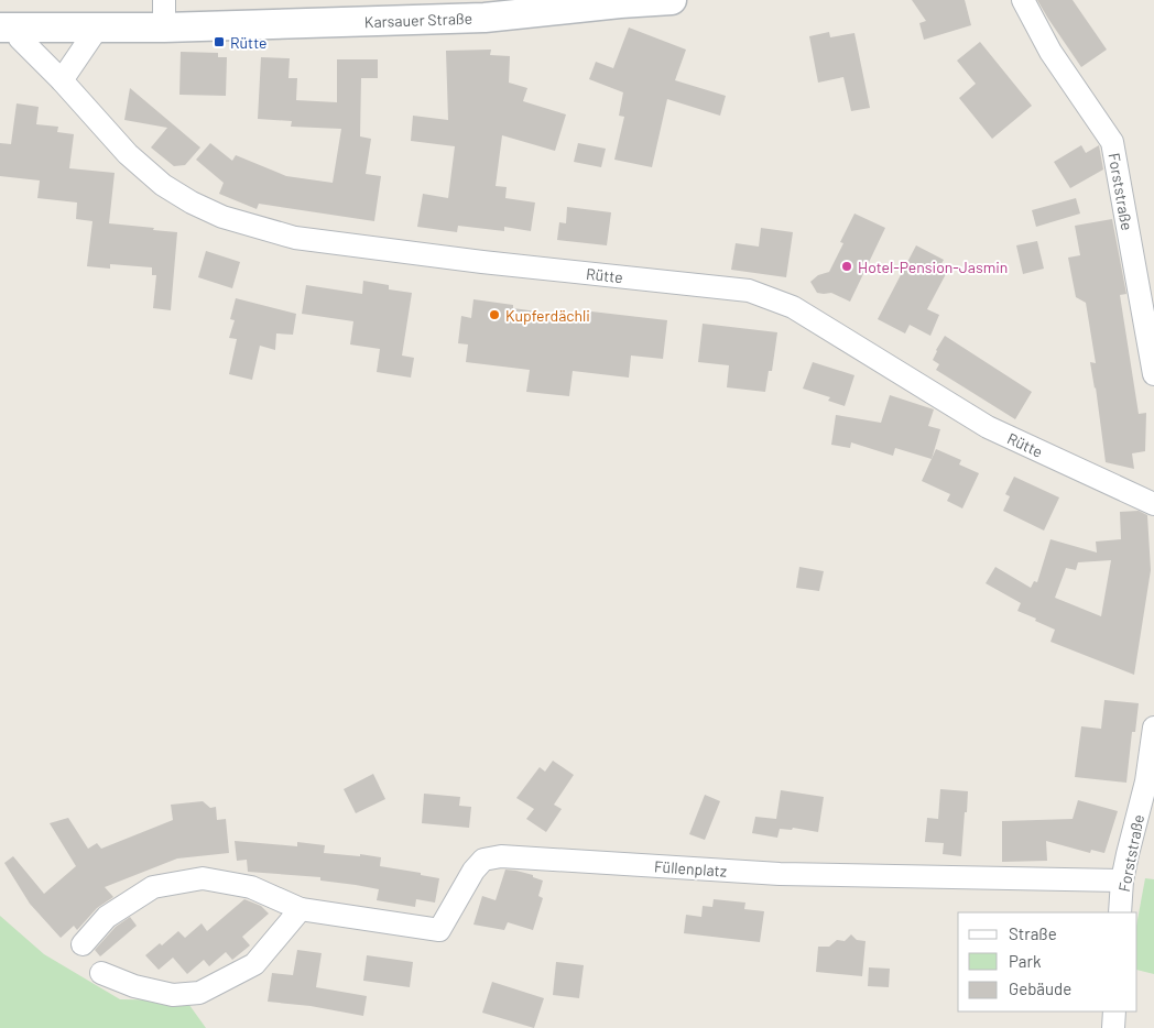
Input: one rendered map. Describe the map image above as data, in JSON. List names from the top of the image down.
{
  "streets": {
    "street": [
      "Karsauer Straße",
      "Forststraße",
      "Rütte",
      "Füllenplatz"
    ]
  },
  "crossings": [
    ["Karsauer Straße", "Rütte"],
    ["Forststraße", "Füllenplatz"]
  ],
  "places": {
    "transit": ["Rütte"],
    "other": ["Hotel-Pension-Jasmin", "Kupferdächli"]
  },
  "legend": ["Straße", "Park", "Gebäude"]
}
